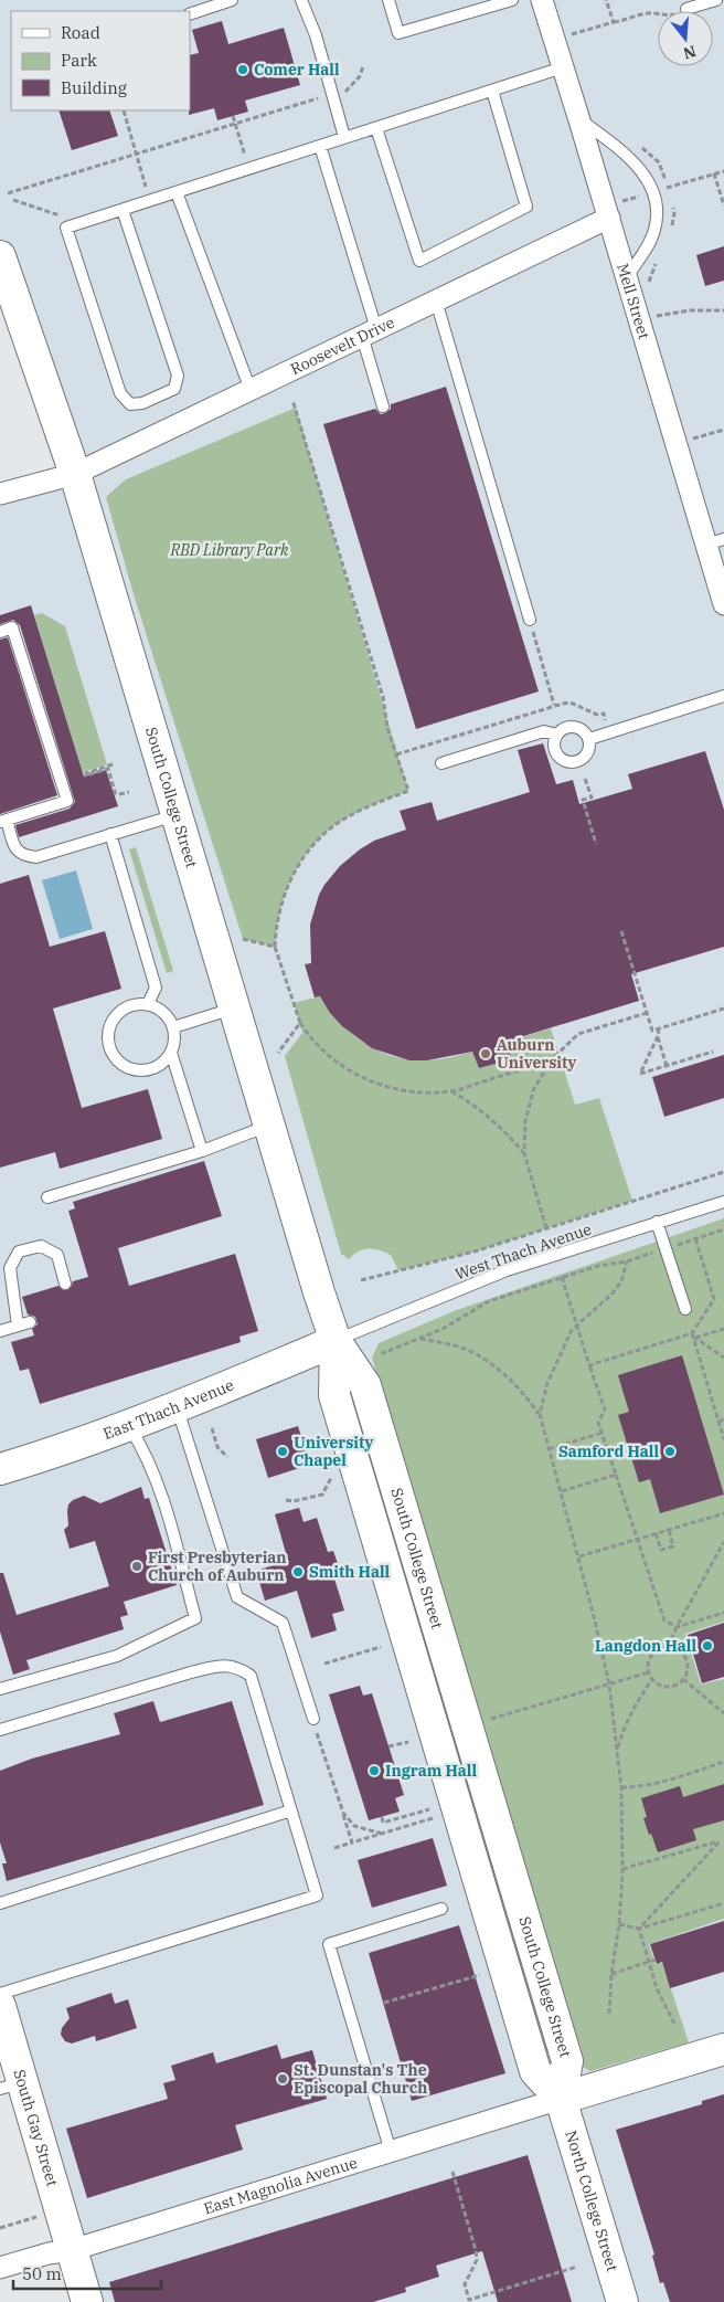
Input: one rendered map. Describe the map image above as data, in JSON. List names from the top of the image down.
{
  "streets": {
    "main road": [
      "South College Street",
      "East Thach Avenue",
      "South Gay Street",
      "North College Street"
    ],
    "street": ["Mell Street", "Roosevelt Drive", "East Magnolia Avenue"],
    "lane": ["West Thach Avenue"]
  },
  "crossings": [
    ["Mell Street", "Roosevelt Drive"],
    ["Roosevelt Drive", "South College Street"],
    ["South College Street", "West Thach Avenue"],
    ["South College Street", "East Thach Avenue"],
    ["South College Street", "East Magnolia Avenue"],
    ["South College Street", "North College Street"],
    ["West Thach Avenue", "East Thach Avenue"],
    ["South Gay Street", "East Magnolia Avenue"],
    ["East Magnolia Avenue", "North College Street"]
  ],
  "parks": ["RBD Library Park"],
  "places": [
    "Comer Hall",
    "Auburn University",
    "University Chapel",
    "Samford Hall",
    "First Presbyterian Church of Auburn",
    "Smith Hall",
    "Langdon Hall",
    "Ingram Hall",
    "St. Dunstan's The Episcopal Church"
  ],
  "legend": ["Road", "Park", "Building"],
  "scale_bar": "50 m",
  "north": "bottom"
}
